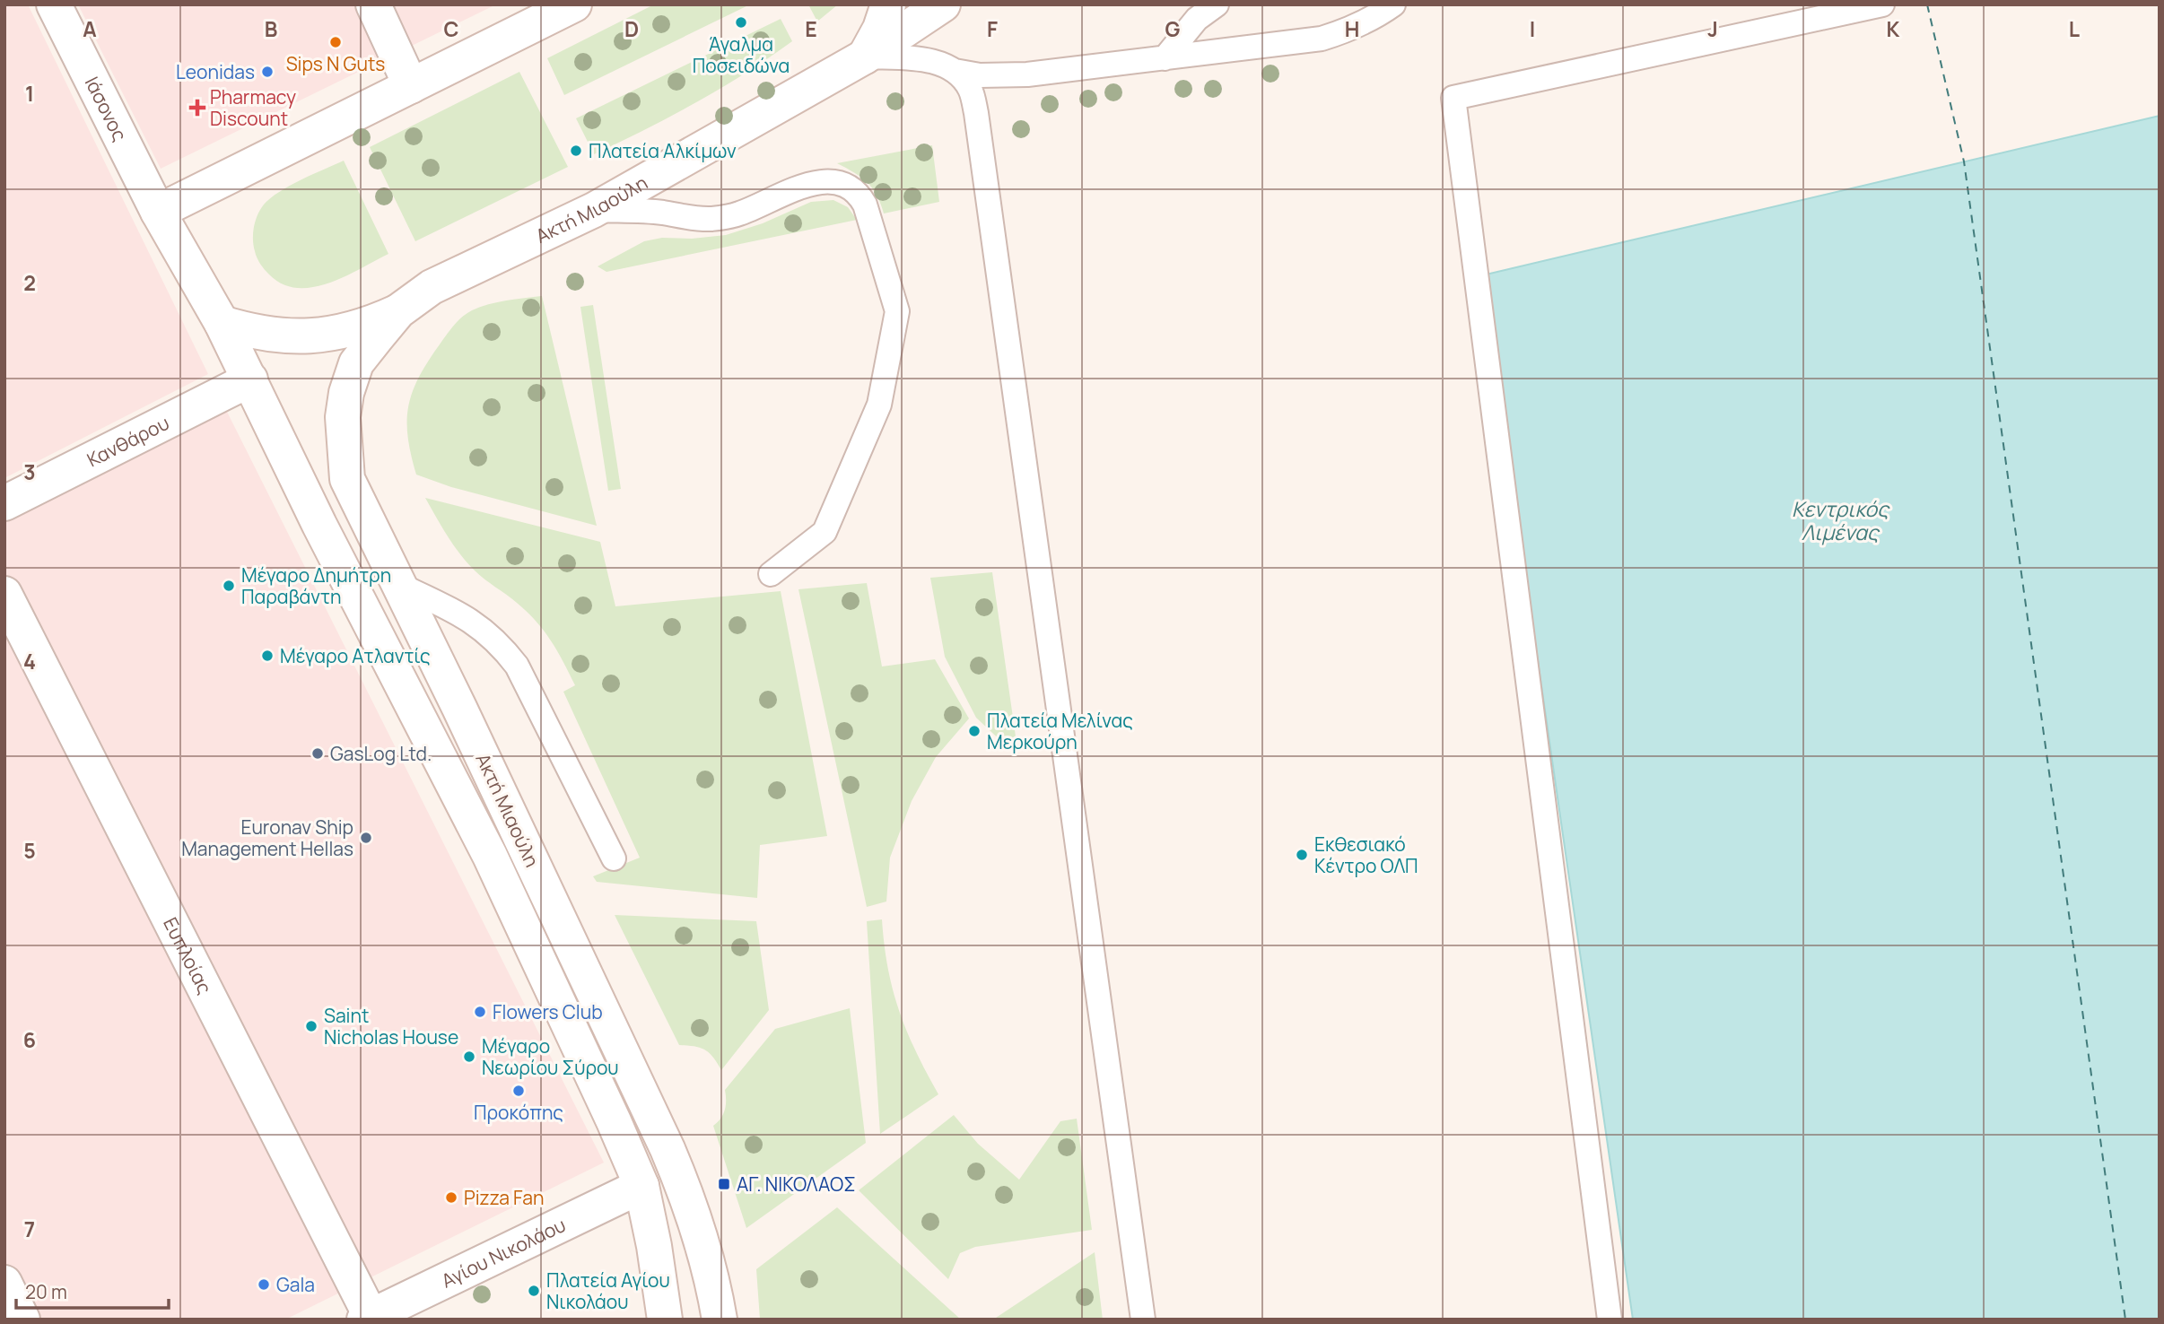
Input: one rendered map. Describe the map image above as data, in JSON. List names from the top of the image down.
{
  "streets": {
    "main road": [
      "Ιάσονος",
      "Ακτή Μιαούλη",
      "Κανθάρου",
      "Ευπλοίας",
      "Αγίου Νικολάου"
    ]
  },
  "crossings": [
    ["Ιάσονος", "Ακτή Μιαούλη"],
    ["Ακτή Μιαούλη", "Κανθάρου"],
    ["Ακτή Μιαούλη", "Αγίου Νικολάου"],
    ["Ευπλοίας", "Αγίου Νικολάου"]
  ],
  "water": ["Κεντρικός Λιμένας"],
  "places": {
    "other": [
      "Άγαλμα Ποσειδώνα",
      "Sips N Guts",
      "Leonidas",
      "Πλατεία Αλκίμων",
      "Μέγαρο Δημήτρη Παραβάντη",
      "Μέγαρο Ατλαντίς",
      "Πλατεία Μελίνας Μερκούρη",
      "GasLog Ltd.",
      "Euronav Ship Management Hellas",
      "Εκθεσιακό Κέντρο ΟΛΠ",
      "Flowers Club",
      "Saint Nicholas House",
      "Μέγαρο Νεωρίου Σύρου",
      "Προκόπης",
      "Pizza Fan",
      "Gala",
      "Πλατεία Αγίου Νικολάου"
    ],
    "health": ["Pharmacy Discount"],
    "transit": ["ΑΓ. ΝΙΚΟΛΑΟΣ"]
  },
  "scale_bar": "20 m",
  "grid": {
    "columns": [
      "A",
      "B",
      "C",
      "D",
      "E",
      "F",
      "G",
      "H",
      "I",
      "J",
      "K",
      "L"
    ],
    "rows": [
      "1",
      "2",
      "3",
      "4",
      "5",
      "6",
      "7"
    ]
  }
}
